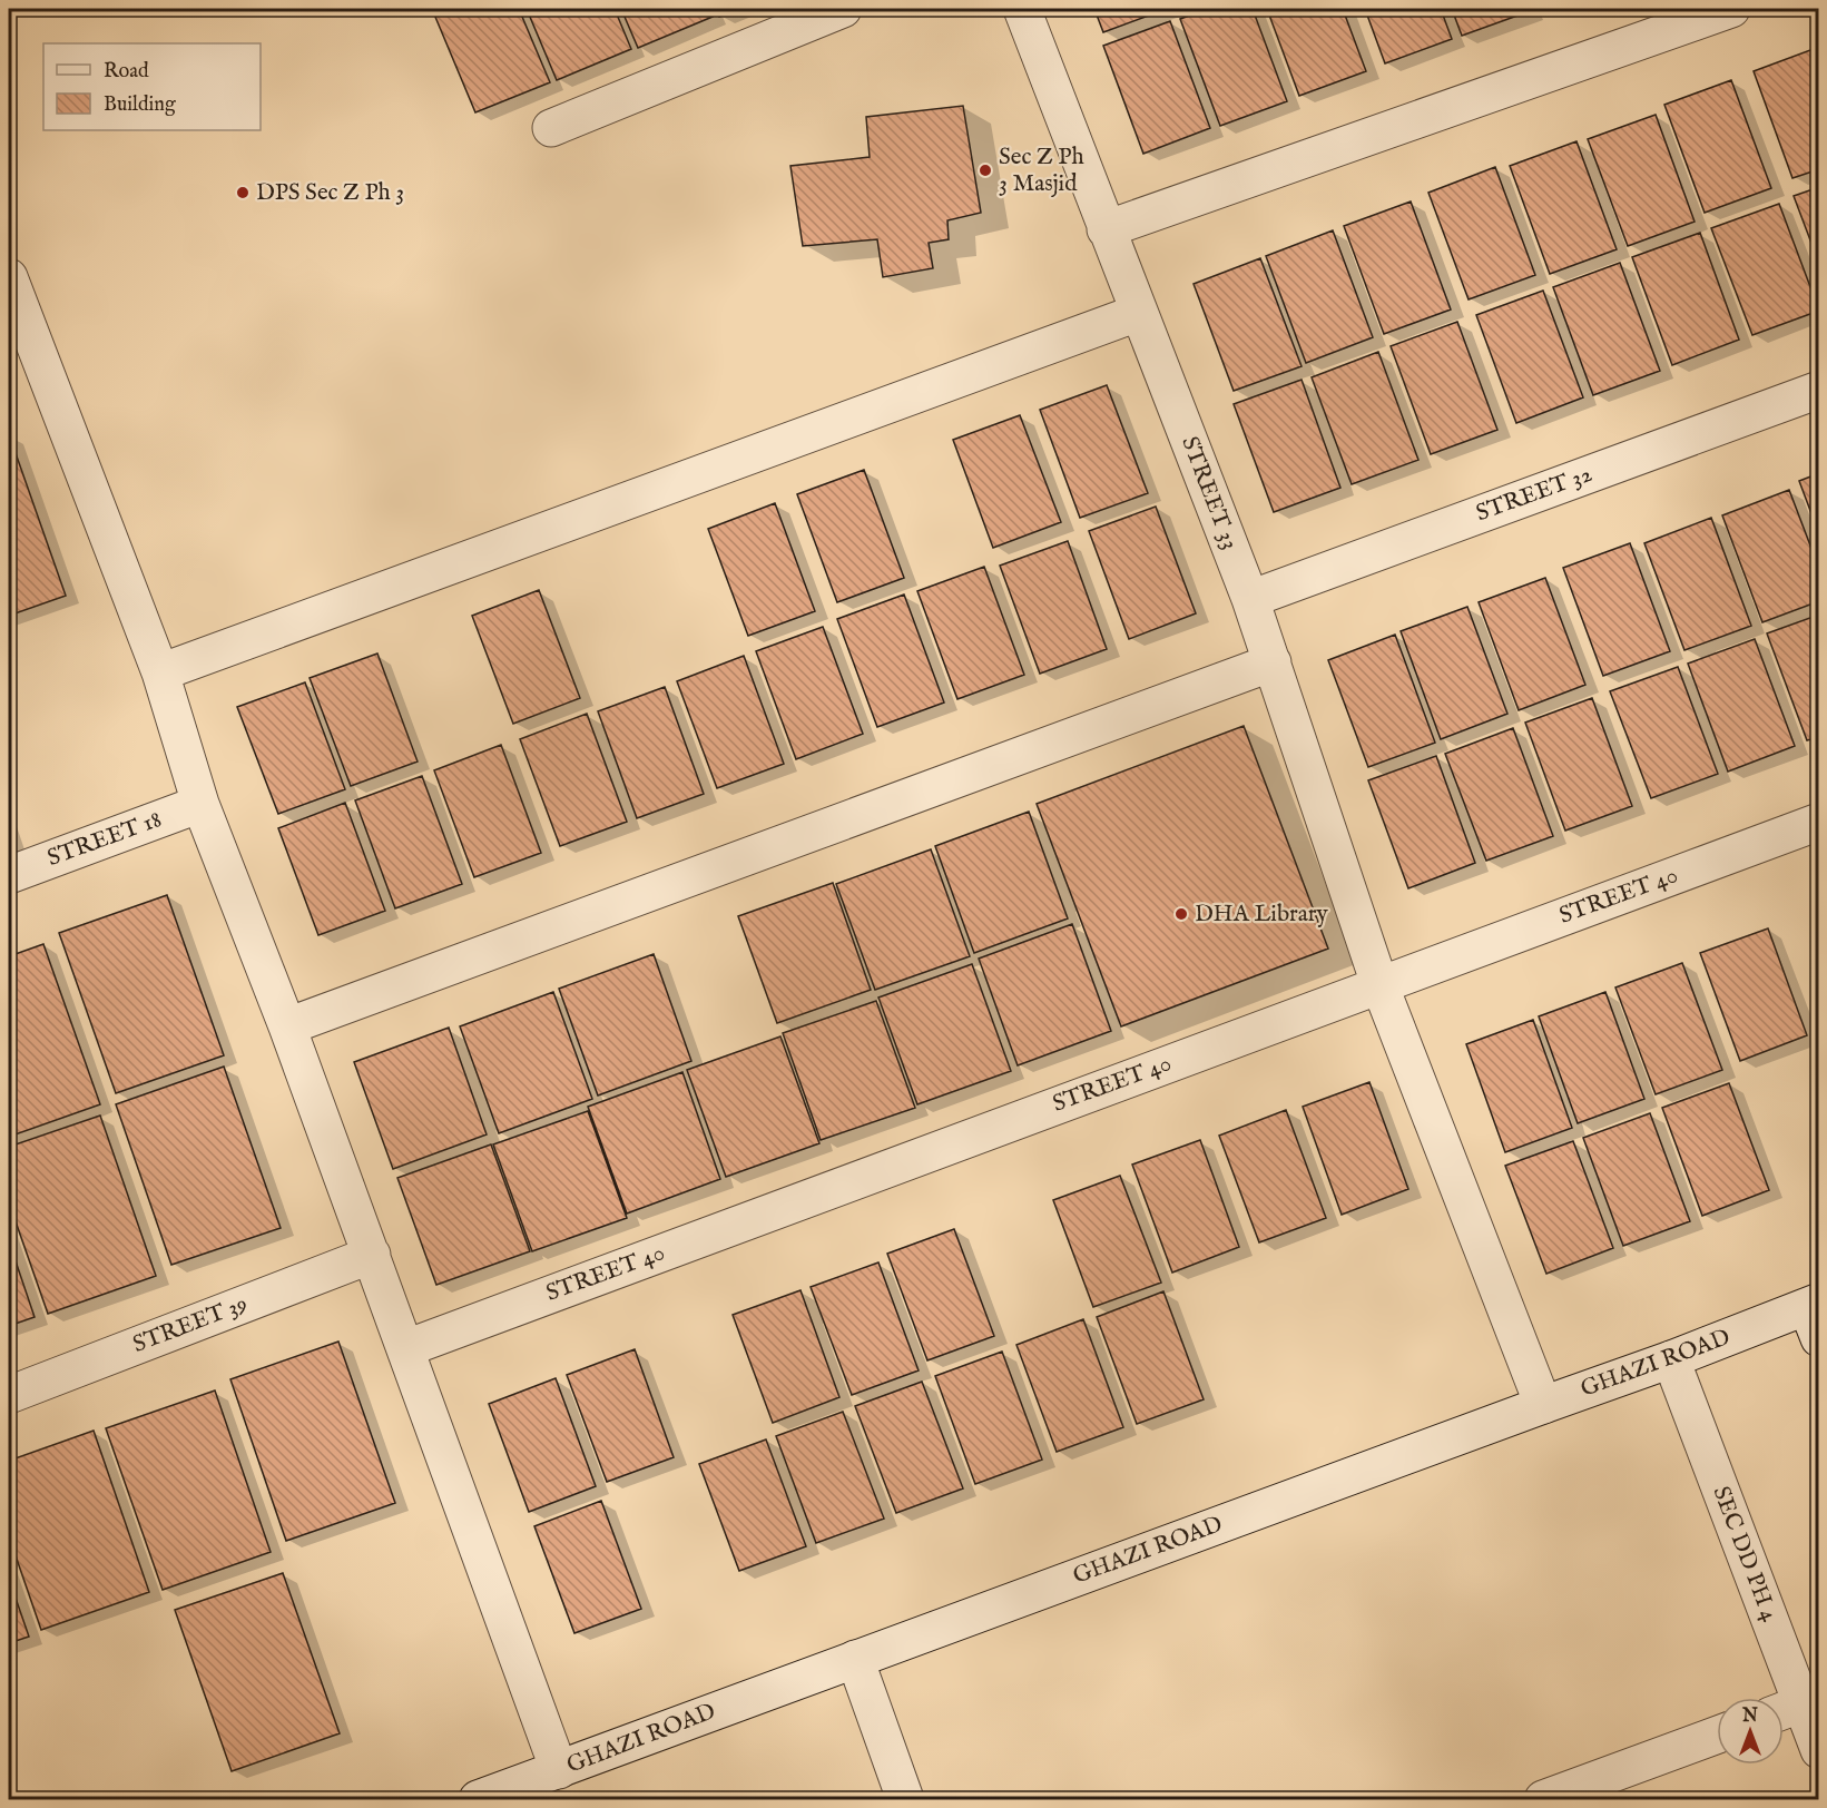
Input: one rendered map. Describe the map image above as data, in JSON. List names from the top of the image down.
{
  "streets": {
    "street": [
      "STREET 33",
      "STREET 32",
      "STREET 18",
      "STREET 40",
      "STREET 39",
      "GHAZI ROAD",
      "SEC DD PH 4"
    ]
  },
  "crossings": [
    ["STREET 33", "STREET 32"],
    ["STREET 33", "STREET 40"],
    ["STREET 33", "GHAZI ROAD"],
    ["GHAZI ROAD", "SEC DD PH 4"]
  ],
  "places": ["Sec Z Ph 3 Masjid", "DPS Sec Z Ph 3", "DHA Library"],
  "legend": ["Road", "Building"],
  "north": "top"
}
